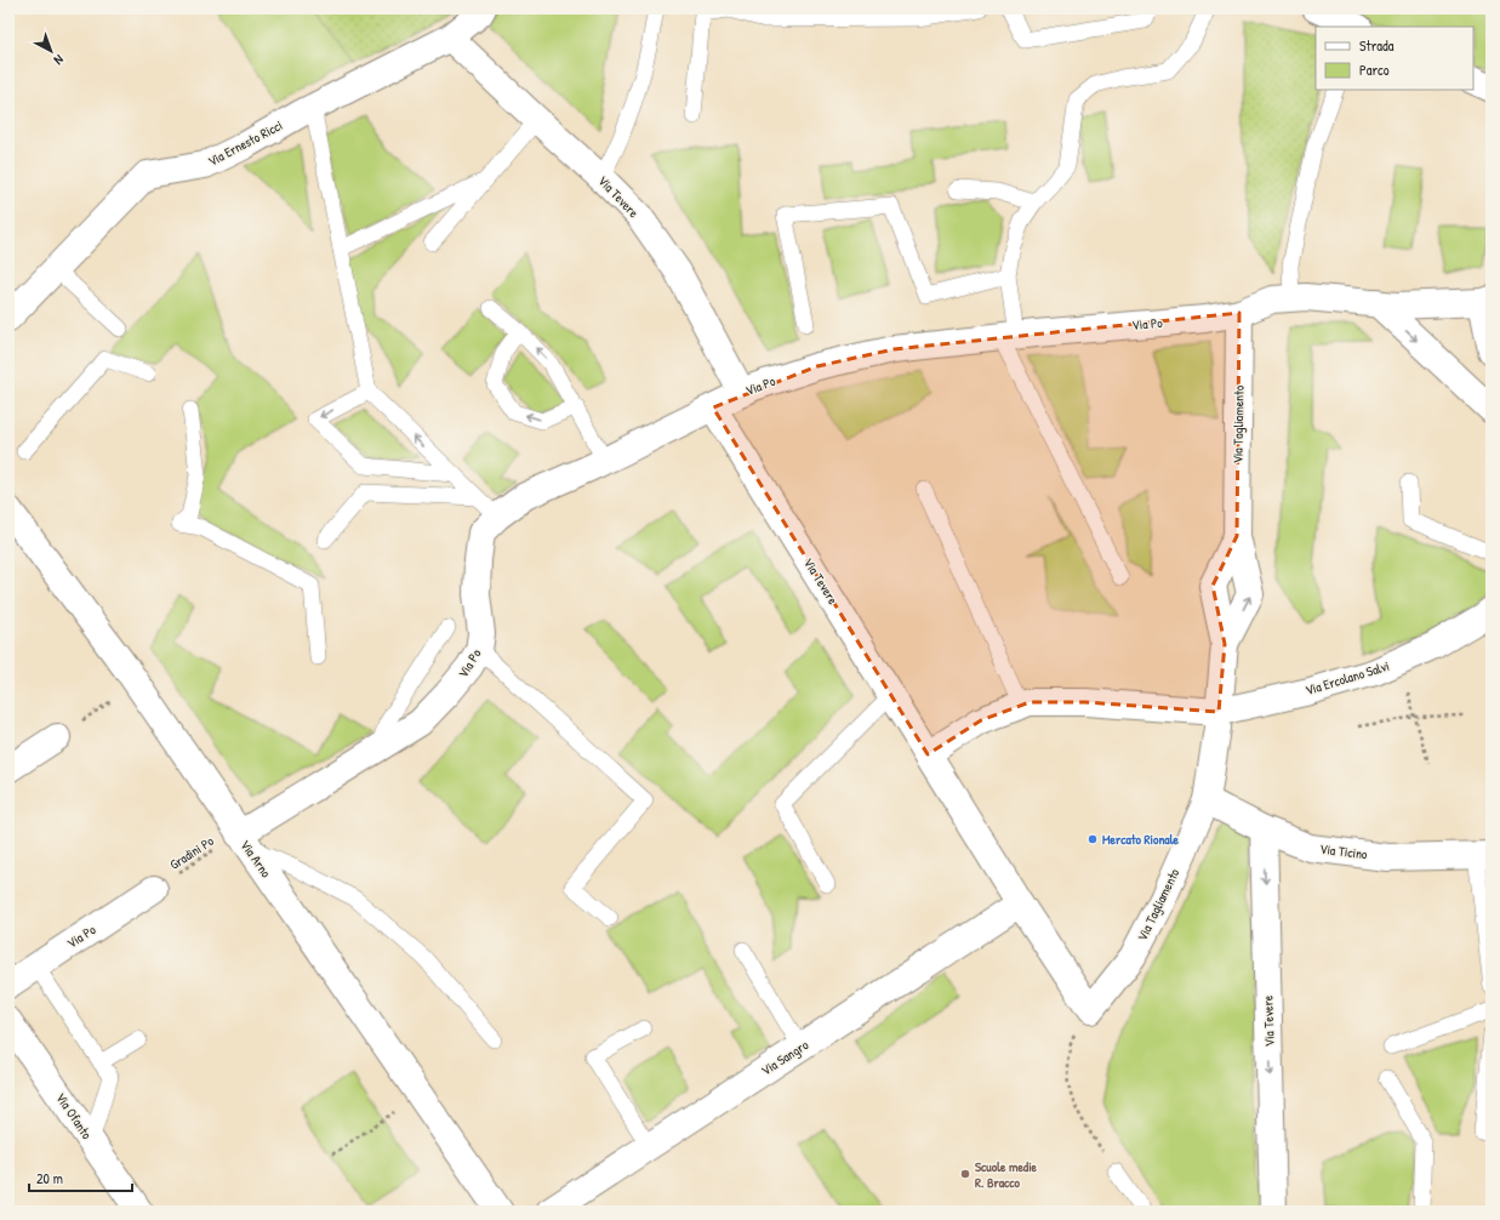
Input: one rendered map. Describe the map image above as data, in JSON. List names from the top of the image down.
{
  "streets": {
    "street": [
      "Via Ernesto Ricci",
      "Via Tevere",
      "Via Po",
      "Via Tagliamento",
      "Via Ercolano Salvi",
      "Via Ticino",
      "Via Arno",
      "Via Sangro",
      "Via Ofanto"
    ],
    "path": ["Gradini Po"]
  },
  "crossings": [
    ["Via Ernesto Ricci", "Via Tevere"],
    ["Via Tevere", "Via Po"],
    ["Via Tevere", "Via Tagliamento"],
    ["Via Tevere", "Via Ticino"],
    ["Via Tevere", "Via Sangro"],
    ["Via Po", "Via Tagliamento"],
    ["Via Po", "Gradini Po"],
    ["Via Po", "Via Arno"],
    ["Via Tagliamento", "Via Ercolano Salvi"],
    ["Via Tagliamento", "Via Ticino"],
    ["Gradini Po", "Via Arno"]
  ],
  "places": ["Mercato Rionale", "Scuole medie R. Bracco"],
  "legend": ["Strada", "Parco"],
  "scale_bar": "20 m",
  "north": "bottom right"
}
